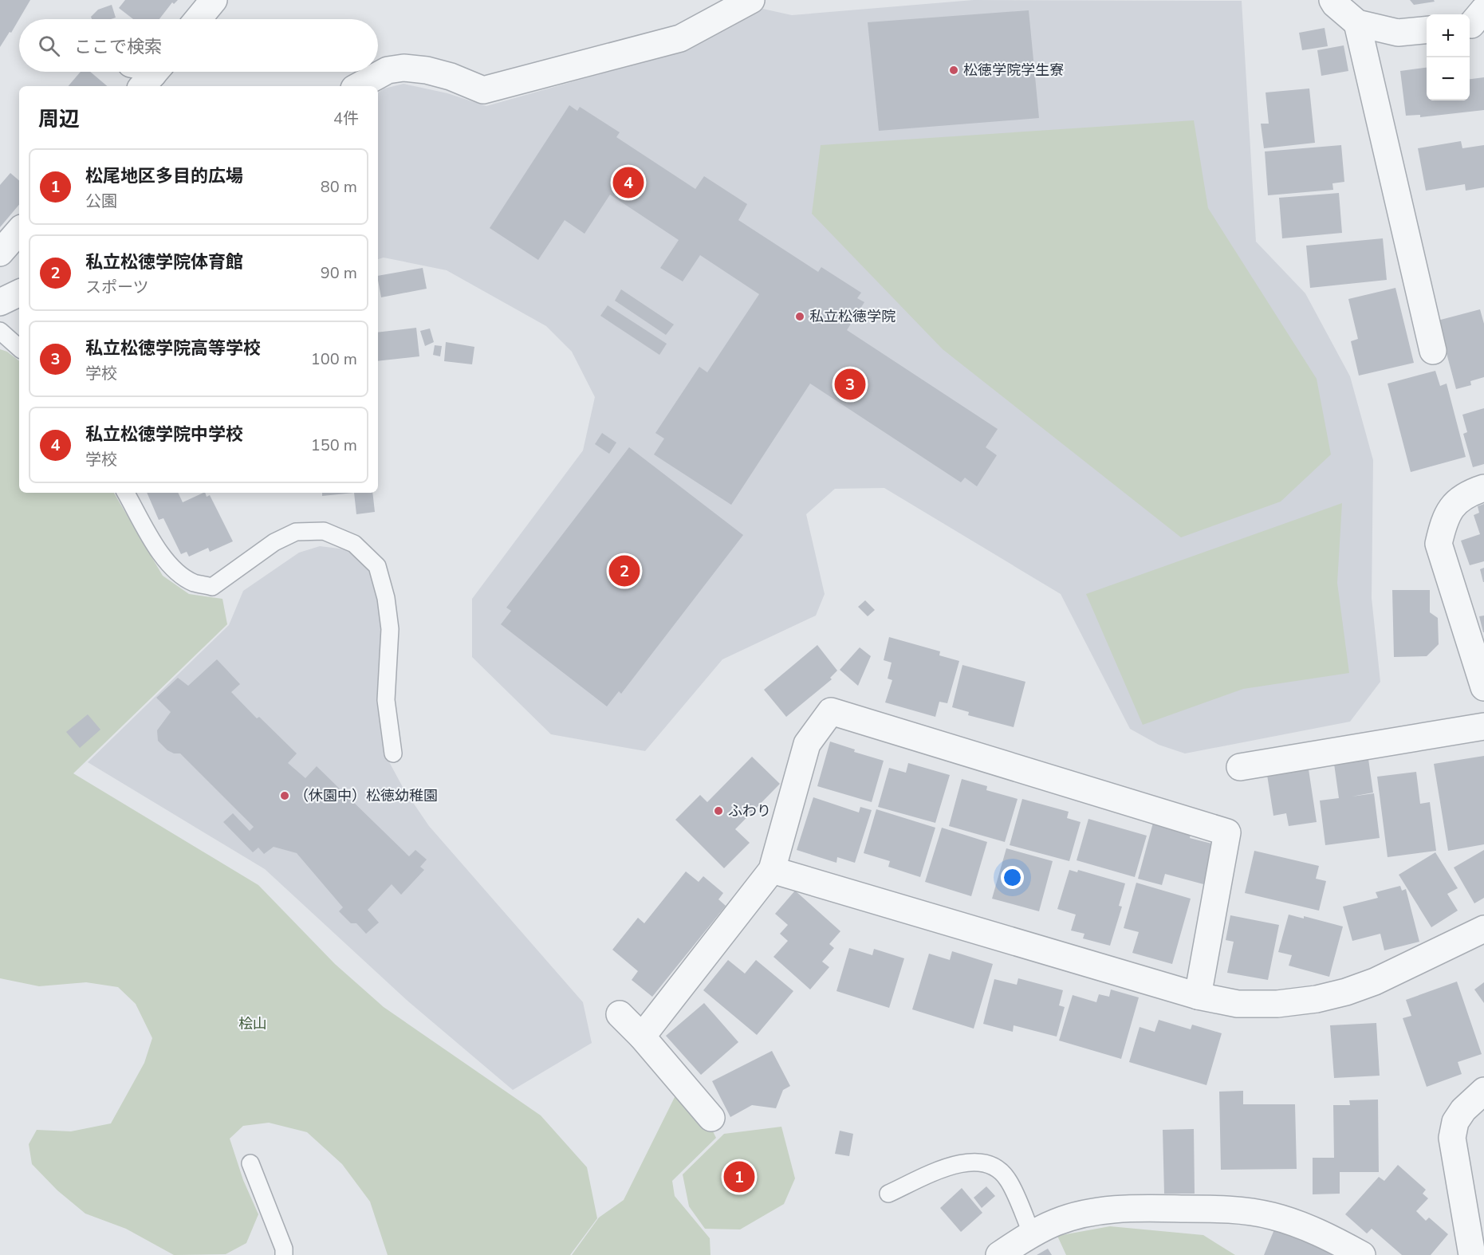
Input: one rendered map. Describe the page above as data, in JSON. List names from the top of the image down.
{
  "parks": ["桧山"],
  "places": [
    "松徳学院学生寮",
    "私立松徳学院",
    "（休園中）松徳幼稚園",
    "ふわり"
  ],
  "page": {
    "map_buttons": ["+", "−"],
    "search": "ここで検索",
    "heading": ["周辺", "4件"],
    "list": [
      {
        "mark": "1",
        "name": "松尾地区多目的広場",
        "note": "公園",
        "value": "80 m"
      },
      {
        "mark": "2",
        "name": "私立松徳学院体育館",
        "note": "スポーツ",
        "value": "90 m"
      },
      {
        "mark": "3",
        "name": "私立松徳学院高等学校",
        "note": "学校",
        "value": "100 m"
      },
      {
        "mark": "4",
        "name": "私立松徳学院中学校",
        "note": "学校",
        "value": "150 m"
      }
    ],
    "pins": [
      "4",
      "3",
      "2",
      "1"
    ]
  }
}
